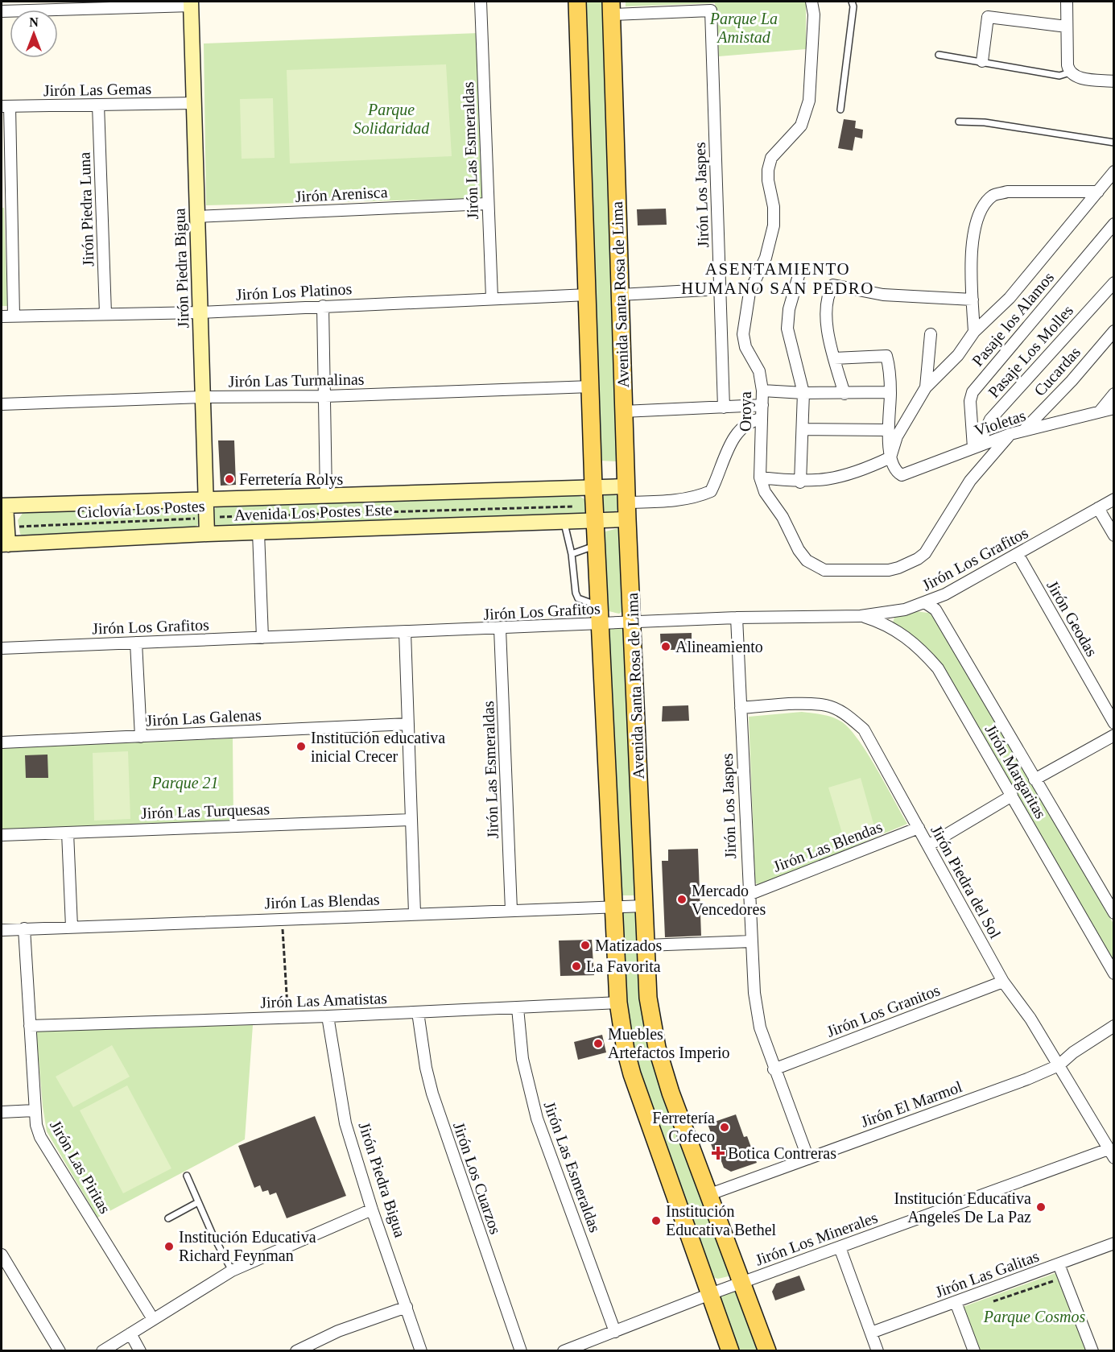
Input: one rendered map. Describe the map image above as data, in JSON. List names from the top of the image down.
{
  "streets": {
    "main road": ["Jirón Piedra Bigua", "Avenida Santa Rosa de Lima", "Avenida Los Postes Este"],
    "street": [
      "Jirón Las Gemas",
      "Jirón Las Esmeraldas",
      "Jirón Arenisca",
      "Jirón Los Jaspes",
      "Jirón Piedra Luna",
      "Jirón Los Platinos",
      "Pasaje los Alamos",
      "Pasaje Los Molles",
      "Cucardas",
      "Jirón Las Turmalinas",
      "Oroya",
      "Violetas",
      "Jirón Los Grafitos",
      "Jirón Geodas",
      "Jirón Las Galenas",
      "Jirón Margaritas",
      "Jirón Las Turquesas",
      "Jirón Las Blendas",
      "Jirón Piedra del Sol",
      "Jirón Las Amatistas",
      "Jirón Los Granitos",
      "Jirón El Marmol",
      "Jirón Las Piritas",
      "Jirón Los Cuarzos",
      "Jirón Los Minerales",
      "Jirón Las Galitas"
    ],
    "path": ["Ciclovía Los Postes"]
  },
  "crossings": [
    ["Jirón Las Gemas", "Jirón Piedra Luna"],
    ["Jirón Las Gemas", "Jirón Piedra Bigua"],
    ["Jirón Las Esmeraldas", "Jirón Arenisca"],
    ["Jirón Las Esmeraldas", "Jirón Los Platinos"],
    ["Jirón Las Esmeraldas", "Jirón Los Grafitos"],
    ["Jirón Las Esmeraldas", "Jirón Las Blendas"],
    ["Jirón Las Esmeraldas", "Jirón Las Amatistas"],
    ["Jirón Las Esmeraldas", "Jirón Los Minerales"],
    ["Jirón Arenisca", "Jirón Piedra Bigua"],
    ["Jirón Los Jaspes", "Avenida Santa Rosa de Lima"],
    ["Jirón Los Jaspes", "Jirón Los Grafitos"],
    ["Jirón Los Jaspes", "Jirón Las Blendas"],
    ["Jirón Los Jaspes", "Jirón Piedra del Sol"],
    ["Jirón Los Jaspes", "Jirón Los Granitos"],
    ["Jirón Los Jaspes", "Jirón El Marmol"],
    ["Jirón Piedra Luna", "Jirón Los Platinos"],
    ["Jirón Piedra Bigua", "Jirón Los Platinos"],
    ["Jirón Piedra Bigua", "Jirón Las Turmalinas"],
    ["Jirón Piedra Bigua", "Ciclovía Los Postes"],
    ["Jirón Piedra Bigua", "Avenida Los Postes Este"],
    ["Jirón Piedra Bigua", "Jirón Las Amatistas"],
    ["Jirón Los Platinos", "Avenida Santa Rosa de Lima"],
    ["Avenida Santa Rosa de Lima", "Jirón Las Turmalinas"],
    ["Avenida Santa Rosa de Lima", "Avenida Los Postes Este"],
    ["Avenida Santa Rosa de Lima", "Jirón Los Grafitos"],
    ["Avenida Santa Rosa de Lima", "Jirón Las Blendas"],
    ["Avenida Santa Rosa de Lima", "Jirón Las Amatistas"],
    ["Avenida Santa Rosa de Lima", "Jirón El Marmol"],
    ["Avenida Santa Rosa de Lima", "Jirón Los Minerales"],
    ["Pasaje los Alamos", "Pasaje Los Molles"],
    ["Pasaje los Alamos", "Violetas"],
    ["Pasaje Los Molles", "Violetas"],
    ["Cucardas", "Violetas"],
    ["Oroya", "Violetas"],
    ["Jirón Los Grafitos", "Jirón Geodas"],
    ["Jirón Los Grafitos", "Jirón Margaritas"],
    ["Jirón Las Blendas", "Jirón Piedra del Sol"],
    ["Jirón Las Blendas", "Jirón Las Piritas"],
    ["Jirón Piedra del Sol", "Jirón Los Granitos"],
    ["Jirón Piedra del Sol", "Jirón El Marmol"],
    ["Jirón Piedra del Sol", "Jirón Los Minerales"],
    ["Jirón Las Amatistas", "Jirón Las Piritas"],
    ["Jirón Las Amatistas", "Jirón Los Cuarzos"]
  ],
  "districts": ["ASENTAMIENTO HUMANO SAN PEDRO"],
  "parks": [
    "Parque La Amistad",
    "Parque Solidaridad",
    "Parque 21",
    "Parque Cosmos"
  ],
  "places": {
    "other": [
      "Ferretería Rolys",
      "Alineamiento",
      "Institución educativa inicial Crecer",
      "Mercado Vencedores",
      "Matizados",
      "La Favorita",
      "Muebles Artefactos Imperio",
      "Ferretería Cofeco",
      "Institución Educativa Angeles De La Paz",
      "Institución Educativa Bethel",
      "Institución Educativa Richard Feynman"
    ],
    "health": ["Botica Contreras"]
  },
  "north": "top"
}
